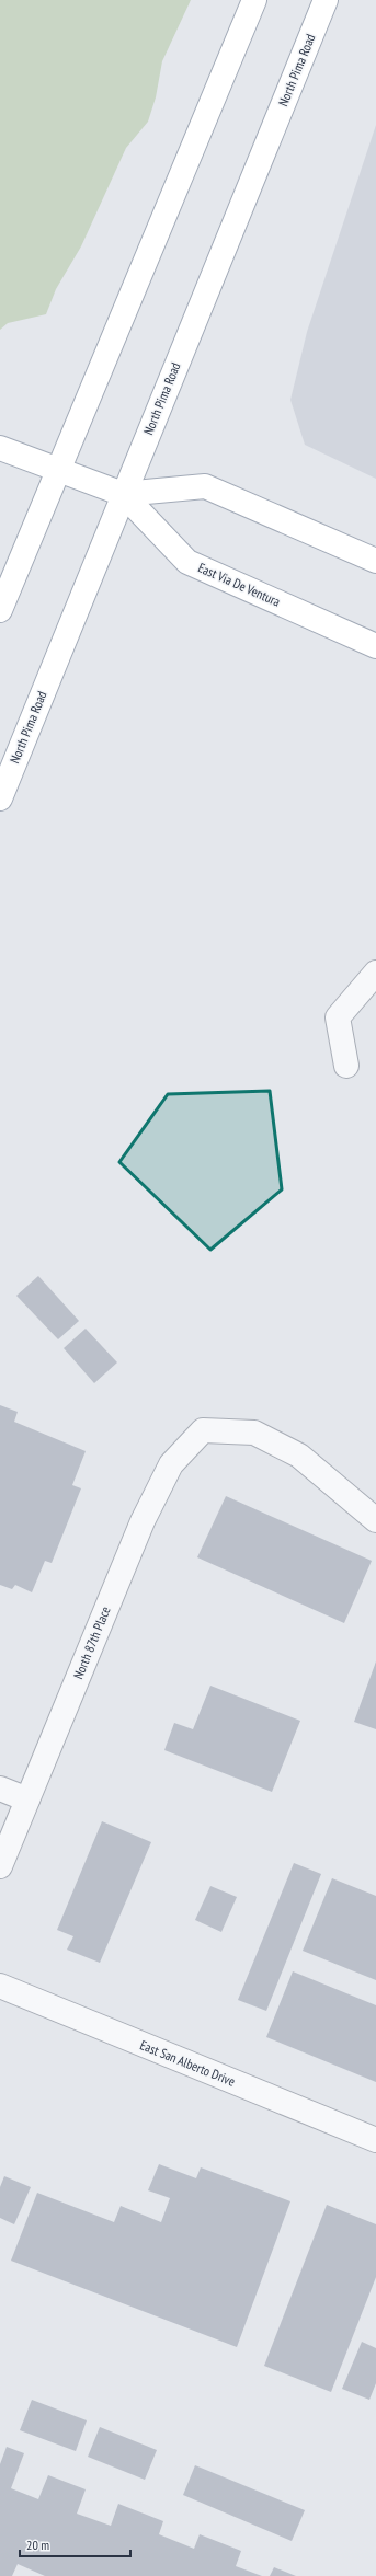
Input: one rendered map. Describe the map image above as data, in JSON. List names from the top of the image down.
{
  "streets": {
    "main road": ["North Pima Road", "East Via De Ventura"],
    "street": ["North 87th Place", "East San Alberto Drive"]
  },
  "crossings": [
    ["North Pima Road", "East Via De Ventura"]
  ],
  "scale_bar": "20 m"
}
